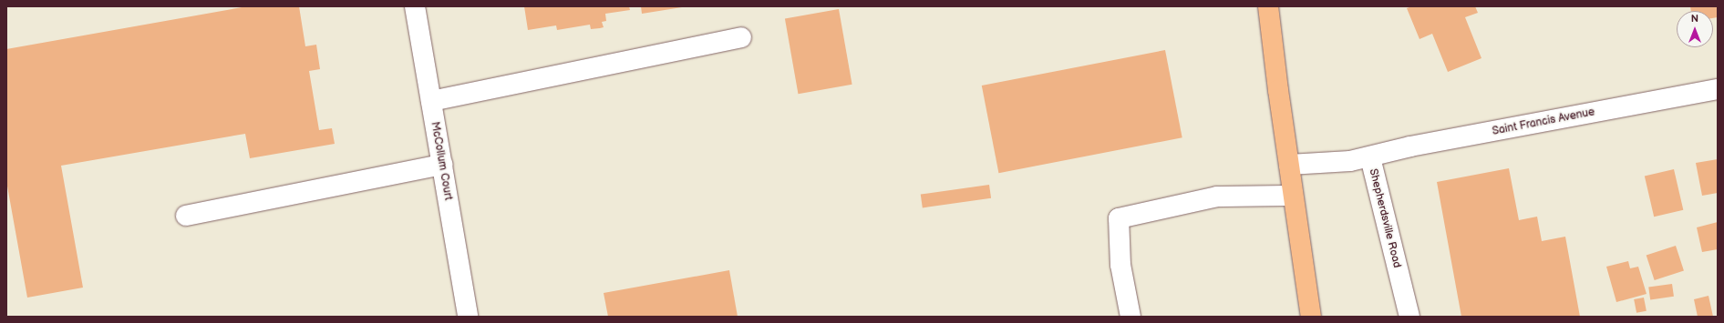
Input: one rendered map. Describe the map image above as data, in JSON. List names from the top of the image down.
{
  "streets": {
    "street": ["Saint Francis Avenue", "McCollum Court", "Shepherdsville Road"]
  },
  "crossings": [
    ["Saint Francis Avenue", "Shepherdsville Road"]
  ],
  "north": "top"
}
